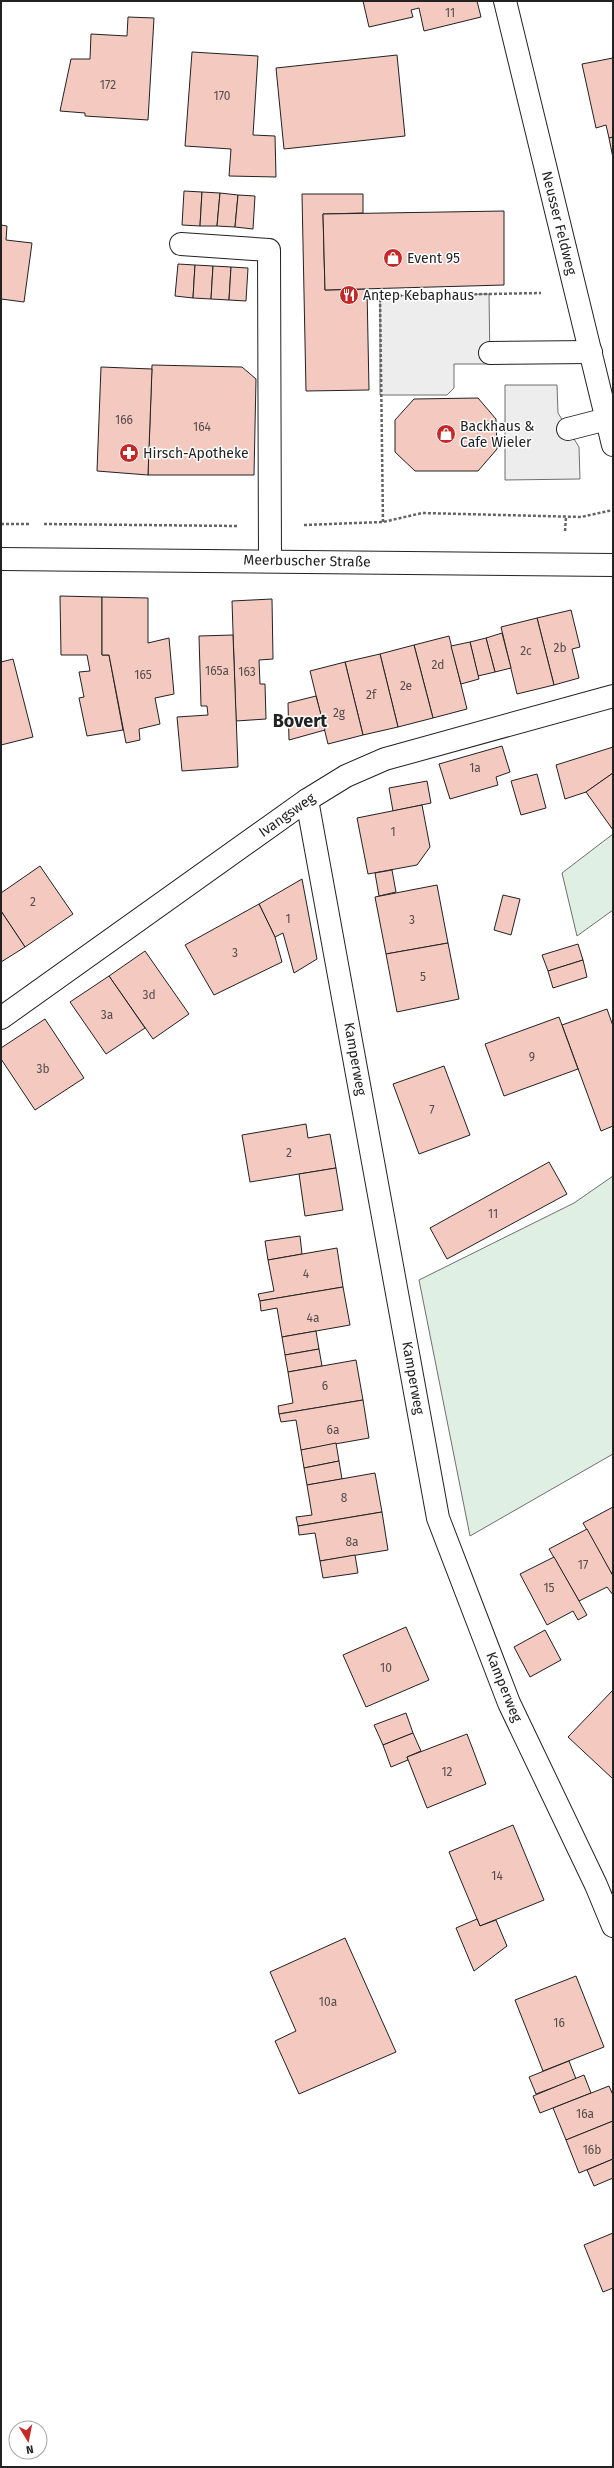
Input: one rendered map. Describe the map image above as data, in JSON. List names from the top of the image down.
{
  "streets": {
    "street": [
      "Neusser Feldweg",
      "Meerbuscher Straße",
      "Ivangsweg",
      "Kamperweg"
    ]
  },
  "crossings": [
    ["Ivangsweg", "Kamperweg"]
  ],
  "districts": ["Bovert"],
  "places": {
    "shop": ["Event 95", "Backhaus & Cafe Wieler"],
    "restaurant": ["Antep Kebaphaus"],
    "pharmacy": ["Hirsch-Apotheke"]
  },
  "house_numbers": [
    "11",
    "172",
    "170",
    "166",
    "164",
    "2b",
    "2c",
    "2d",
    "165a",
    "163",
    "165",
    "2e",
    "2f",
    "2g",
    "1a",
    "1",
    "2",
    "1",
    "3",
    "3",
    "5",
    "3d",
    "3a",
    "9",
    "3b",
    "7",
    "2",
    "11",
    "4",
    "4a",
    "6",
    "6a",
    "8",
    "8a",
    "17",
    "15",
    "10",
    "12",
    "14",
    "10a",
    "16",
    "16a",
    "16b"
  ],
  "north": "bottom"
}
